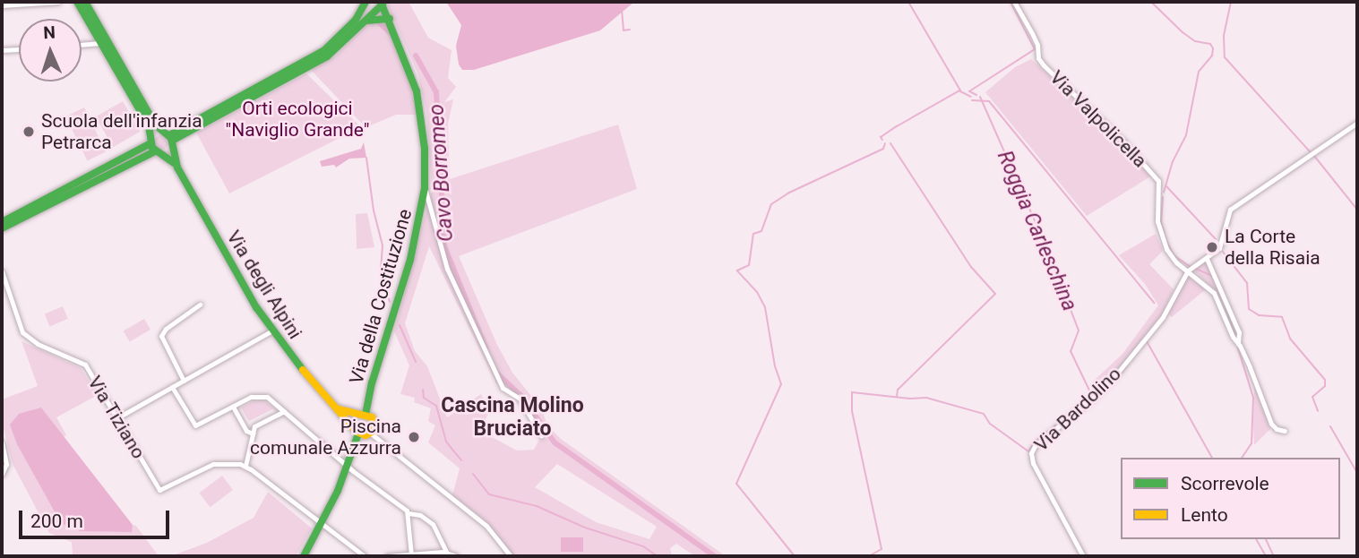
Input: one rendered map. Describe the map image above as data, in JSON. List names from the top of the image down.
{
  "streets": {
    "street": [
      "Via Valpolicella",
      "Via degli Alpini",
      "Via della Costituzione",
      "Via Bardolino",
      "Via Tiziano"
    ]
  },
  "crossings": [
    ["Via Valpolicella", "Via Bardolino"]
  ],
  "districts": ["Cascina Molino Bruciato"],
  "water": ["Cavo Borromeo", "Roggia Carleschina"],
  "parks": ["Orti ecologici \"Naviglio Grande\""],
  "places": ["Scuola dell'infanzia Petrarca", "La Corte della Risaia", "Piscina comunale Azzurra"],
  "legend": ["Scorrevole", "Lento"],
  "scale_bar": "200 m",
  "north": "top"
}
